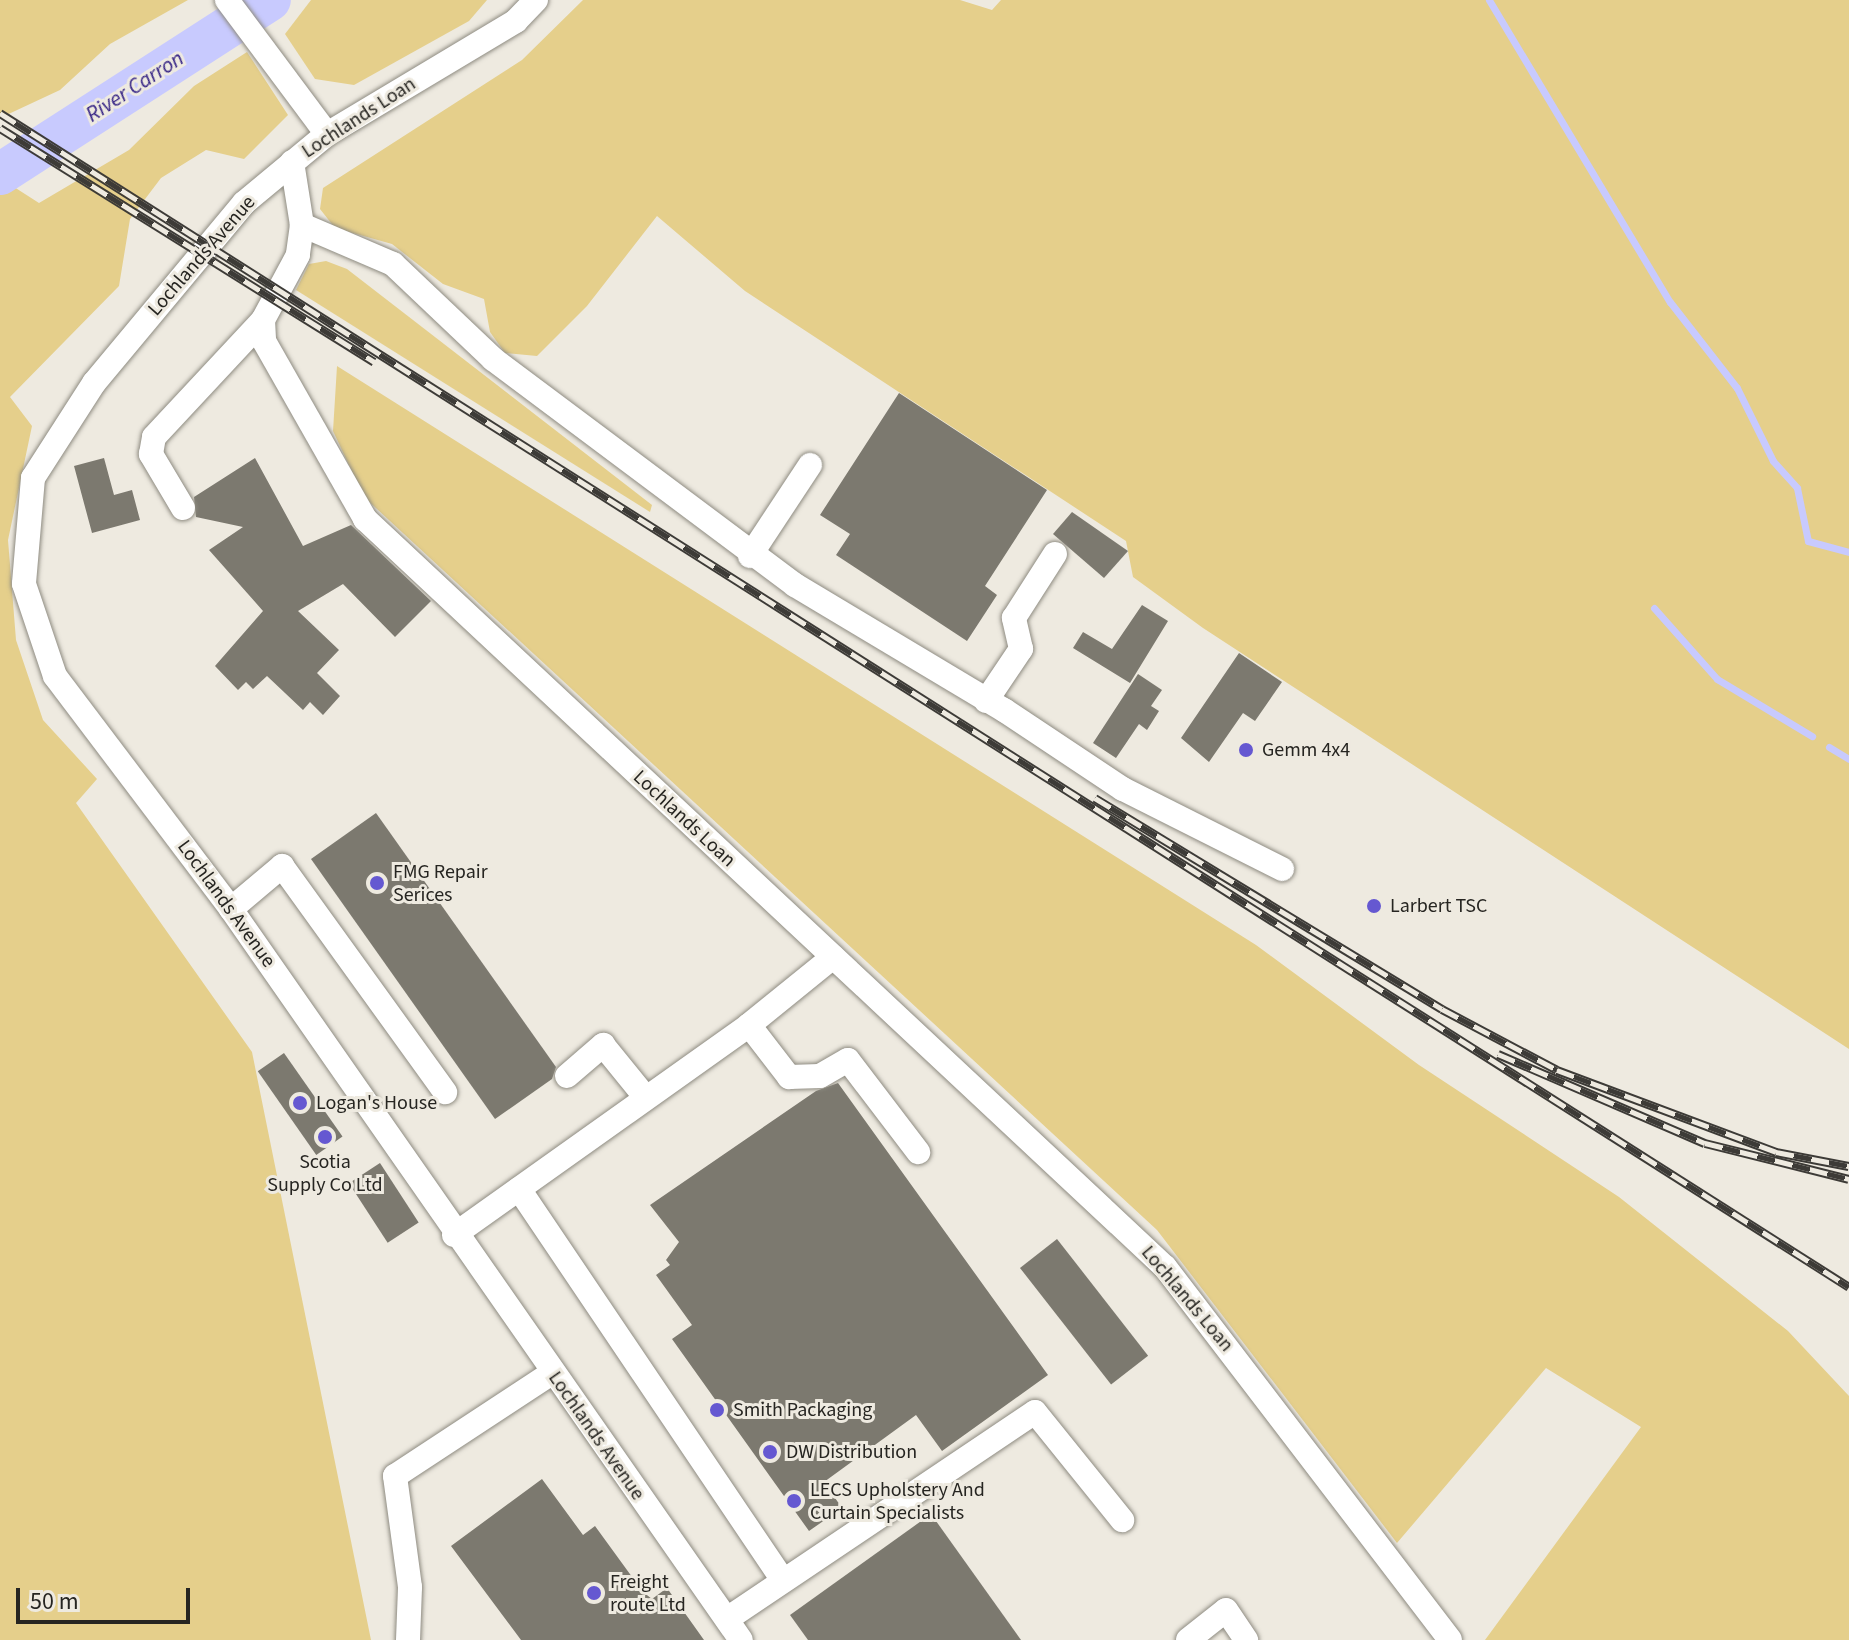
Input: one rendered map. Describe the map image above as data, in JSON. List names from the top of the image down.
{
  "streets": {
    "street": ["Lochlands Loan", "Lochlands Avenue"]
  },
  "crossings": [
    ["Lochlands Loan", "Lochlands Avenue"]
  ],
  "water": ["River Carron"],
  "places": [
    "Gemm 4x4",
    "FMG Repair Serices",
    "Larbert TSC",
    "Logan's House",
    "Scotia Supply Co Ltd",
    "Smith Packaging",
    "DW Distribution",
    "LECS Upholstery And Curtain Specialists",
    "Freight route Ltd"
  ],
  "scale_bar": "50 m"
}
